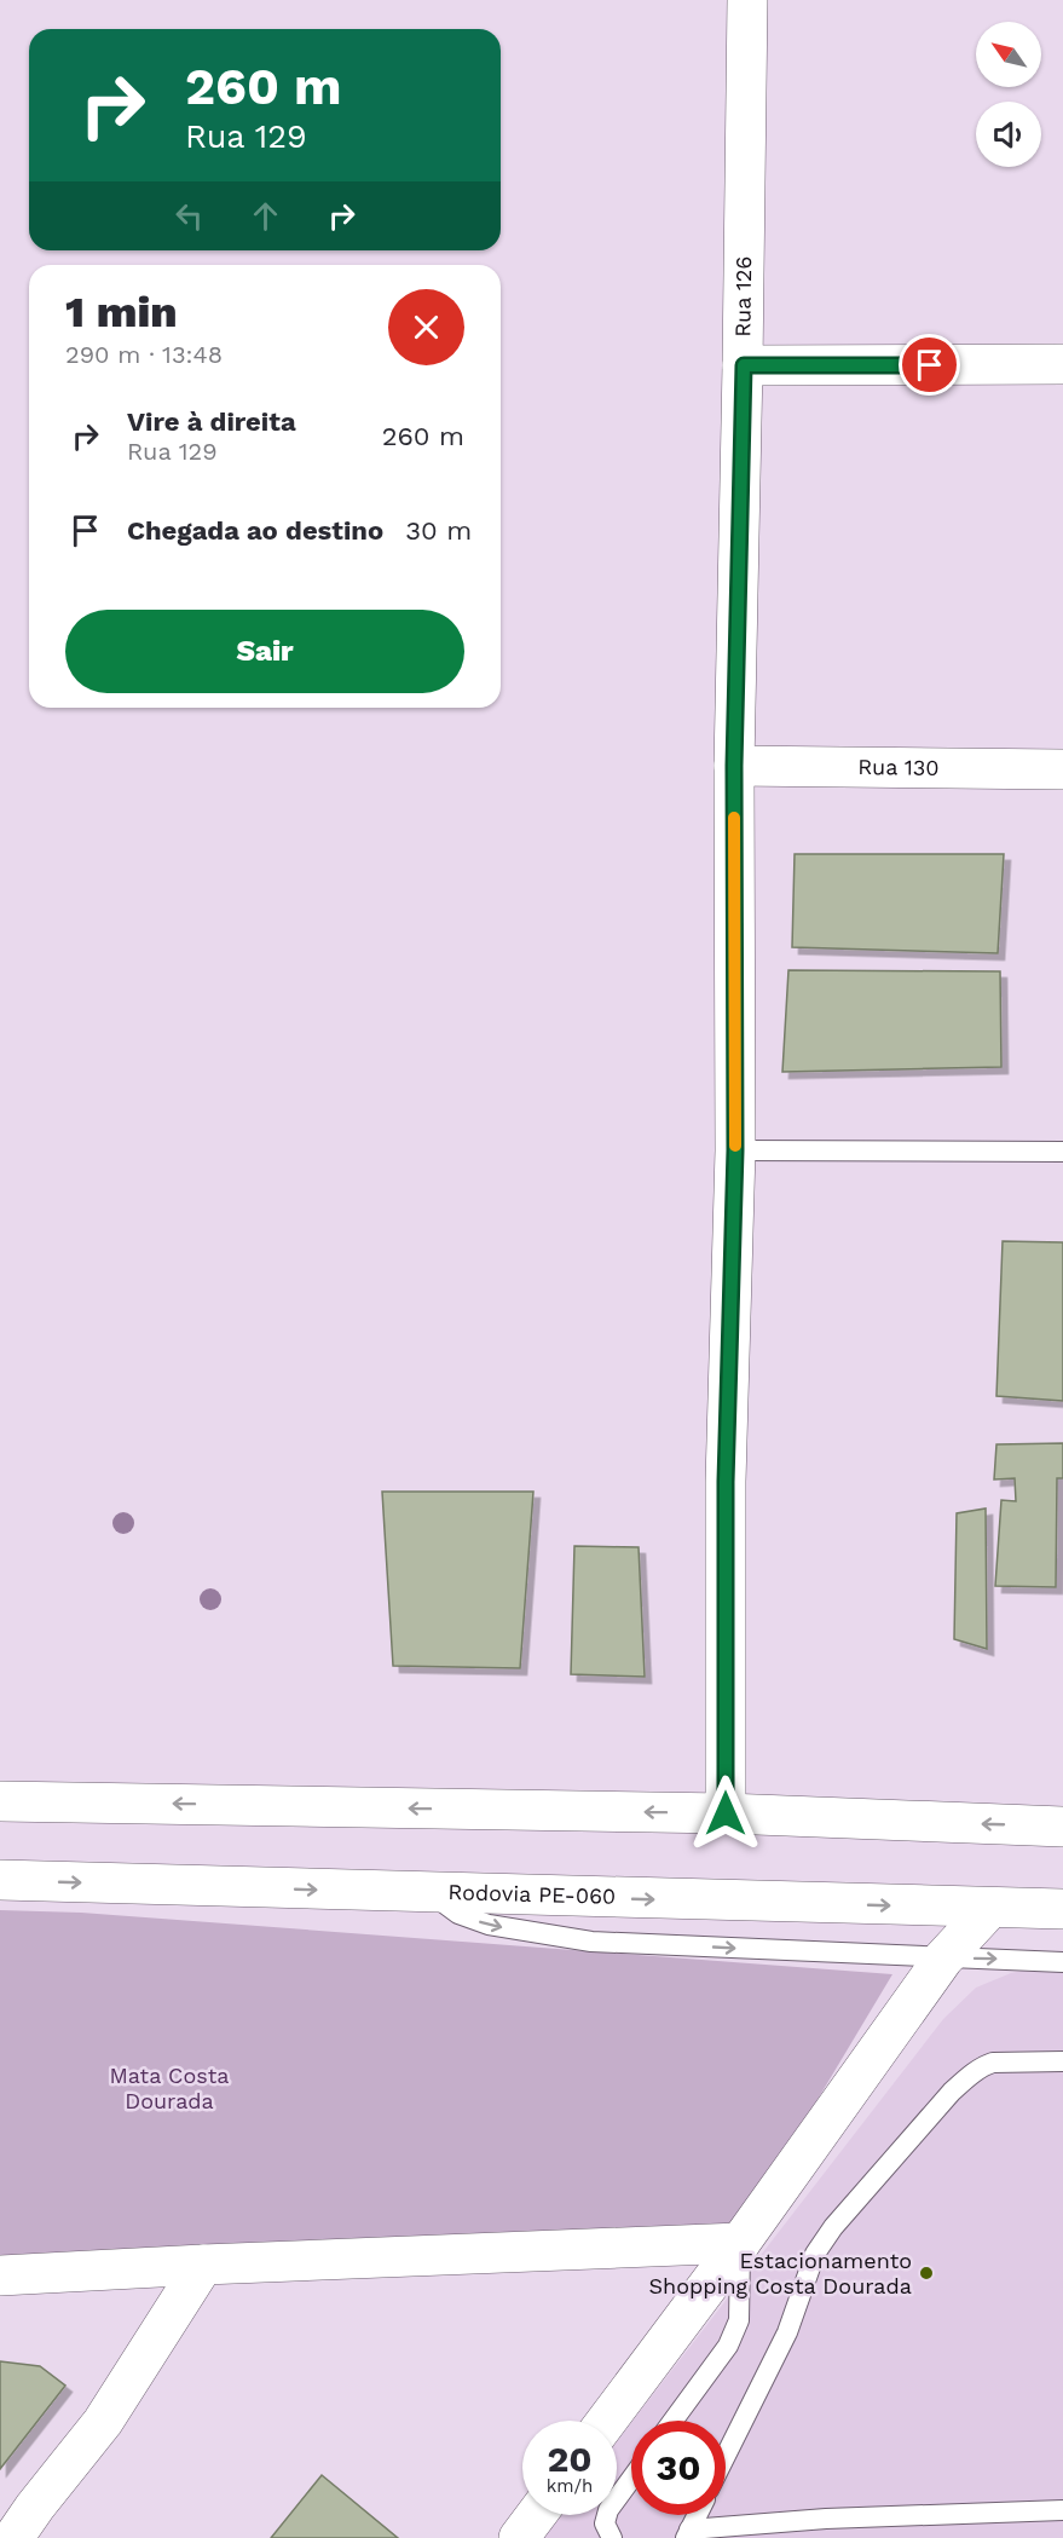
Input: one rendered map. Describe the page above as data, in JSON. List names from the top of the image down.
{
  "streets": {
    "main road": ["Rua 126", "Rua 130", "Rodovia PE-060"]
  },
  "crossings": [
    ["Rua 126", "Rua 130"]
  ],
  "parks": ["Mata Costa Dourada"],
  "places": ["Estacionamento Shopping Costa Dourada"],
  "north": "top left",
  "page": {
    "turn": ["260 m", "Rua 129"],
    "heading": ["1 min", "290 m · 13:48"],
    "list": [
      {
        "name": "Vire à direita",
        "note": "Rua 129",
        "value": "260 m"
      },
      {
        "name": "Chegada ao destino",
        "value": "30 m"
      }
    ],
    "buttons": "Sair",
    "speed": "20 km/h",
    "limit": "30"
  }
}
